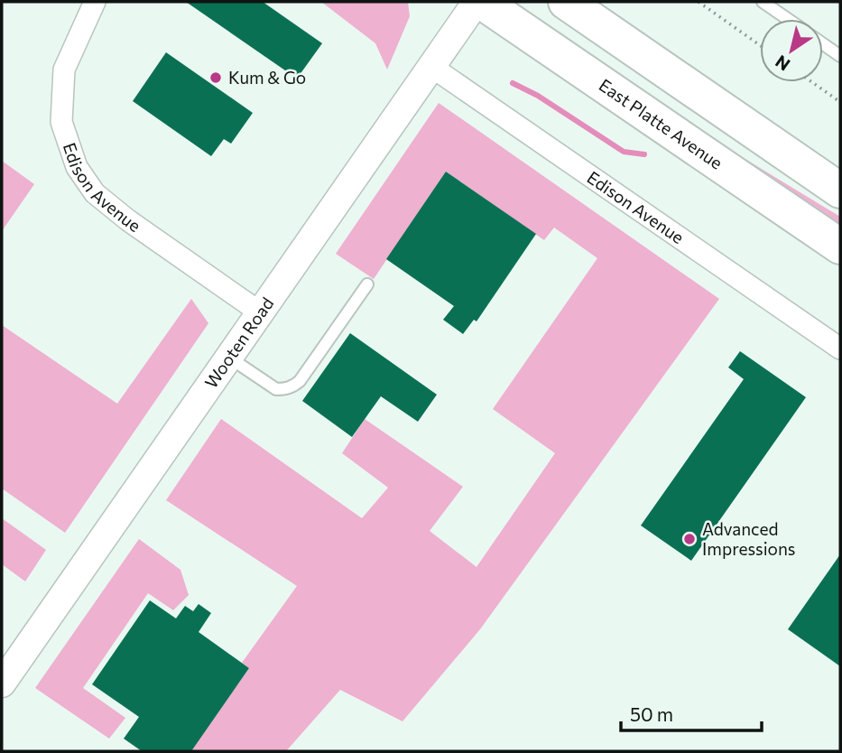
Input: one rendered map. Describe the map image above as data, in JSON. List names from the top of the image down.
{
  "streets": {
    "highway": ["East Platte Avenue"],
    "street": ["Edison Avenue", "Wooten Road"]
  },
  "crossings": [
    ["Edison Avenue", "Wooten Road"]
  ],
  "places": ["Kum & Go", "Advanced Impressions"],
  "scale_bar": "50 m",
  "north": "bottom left"
}
